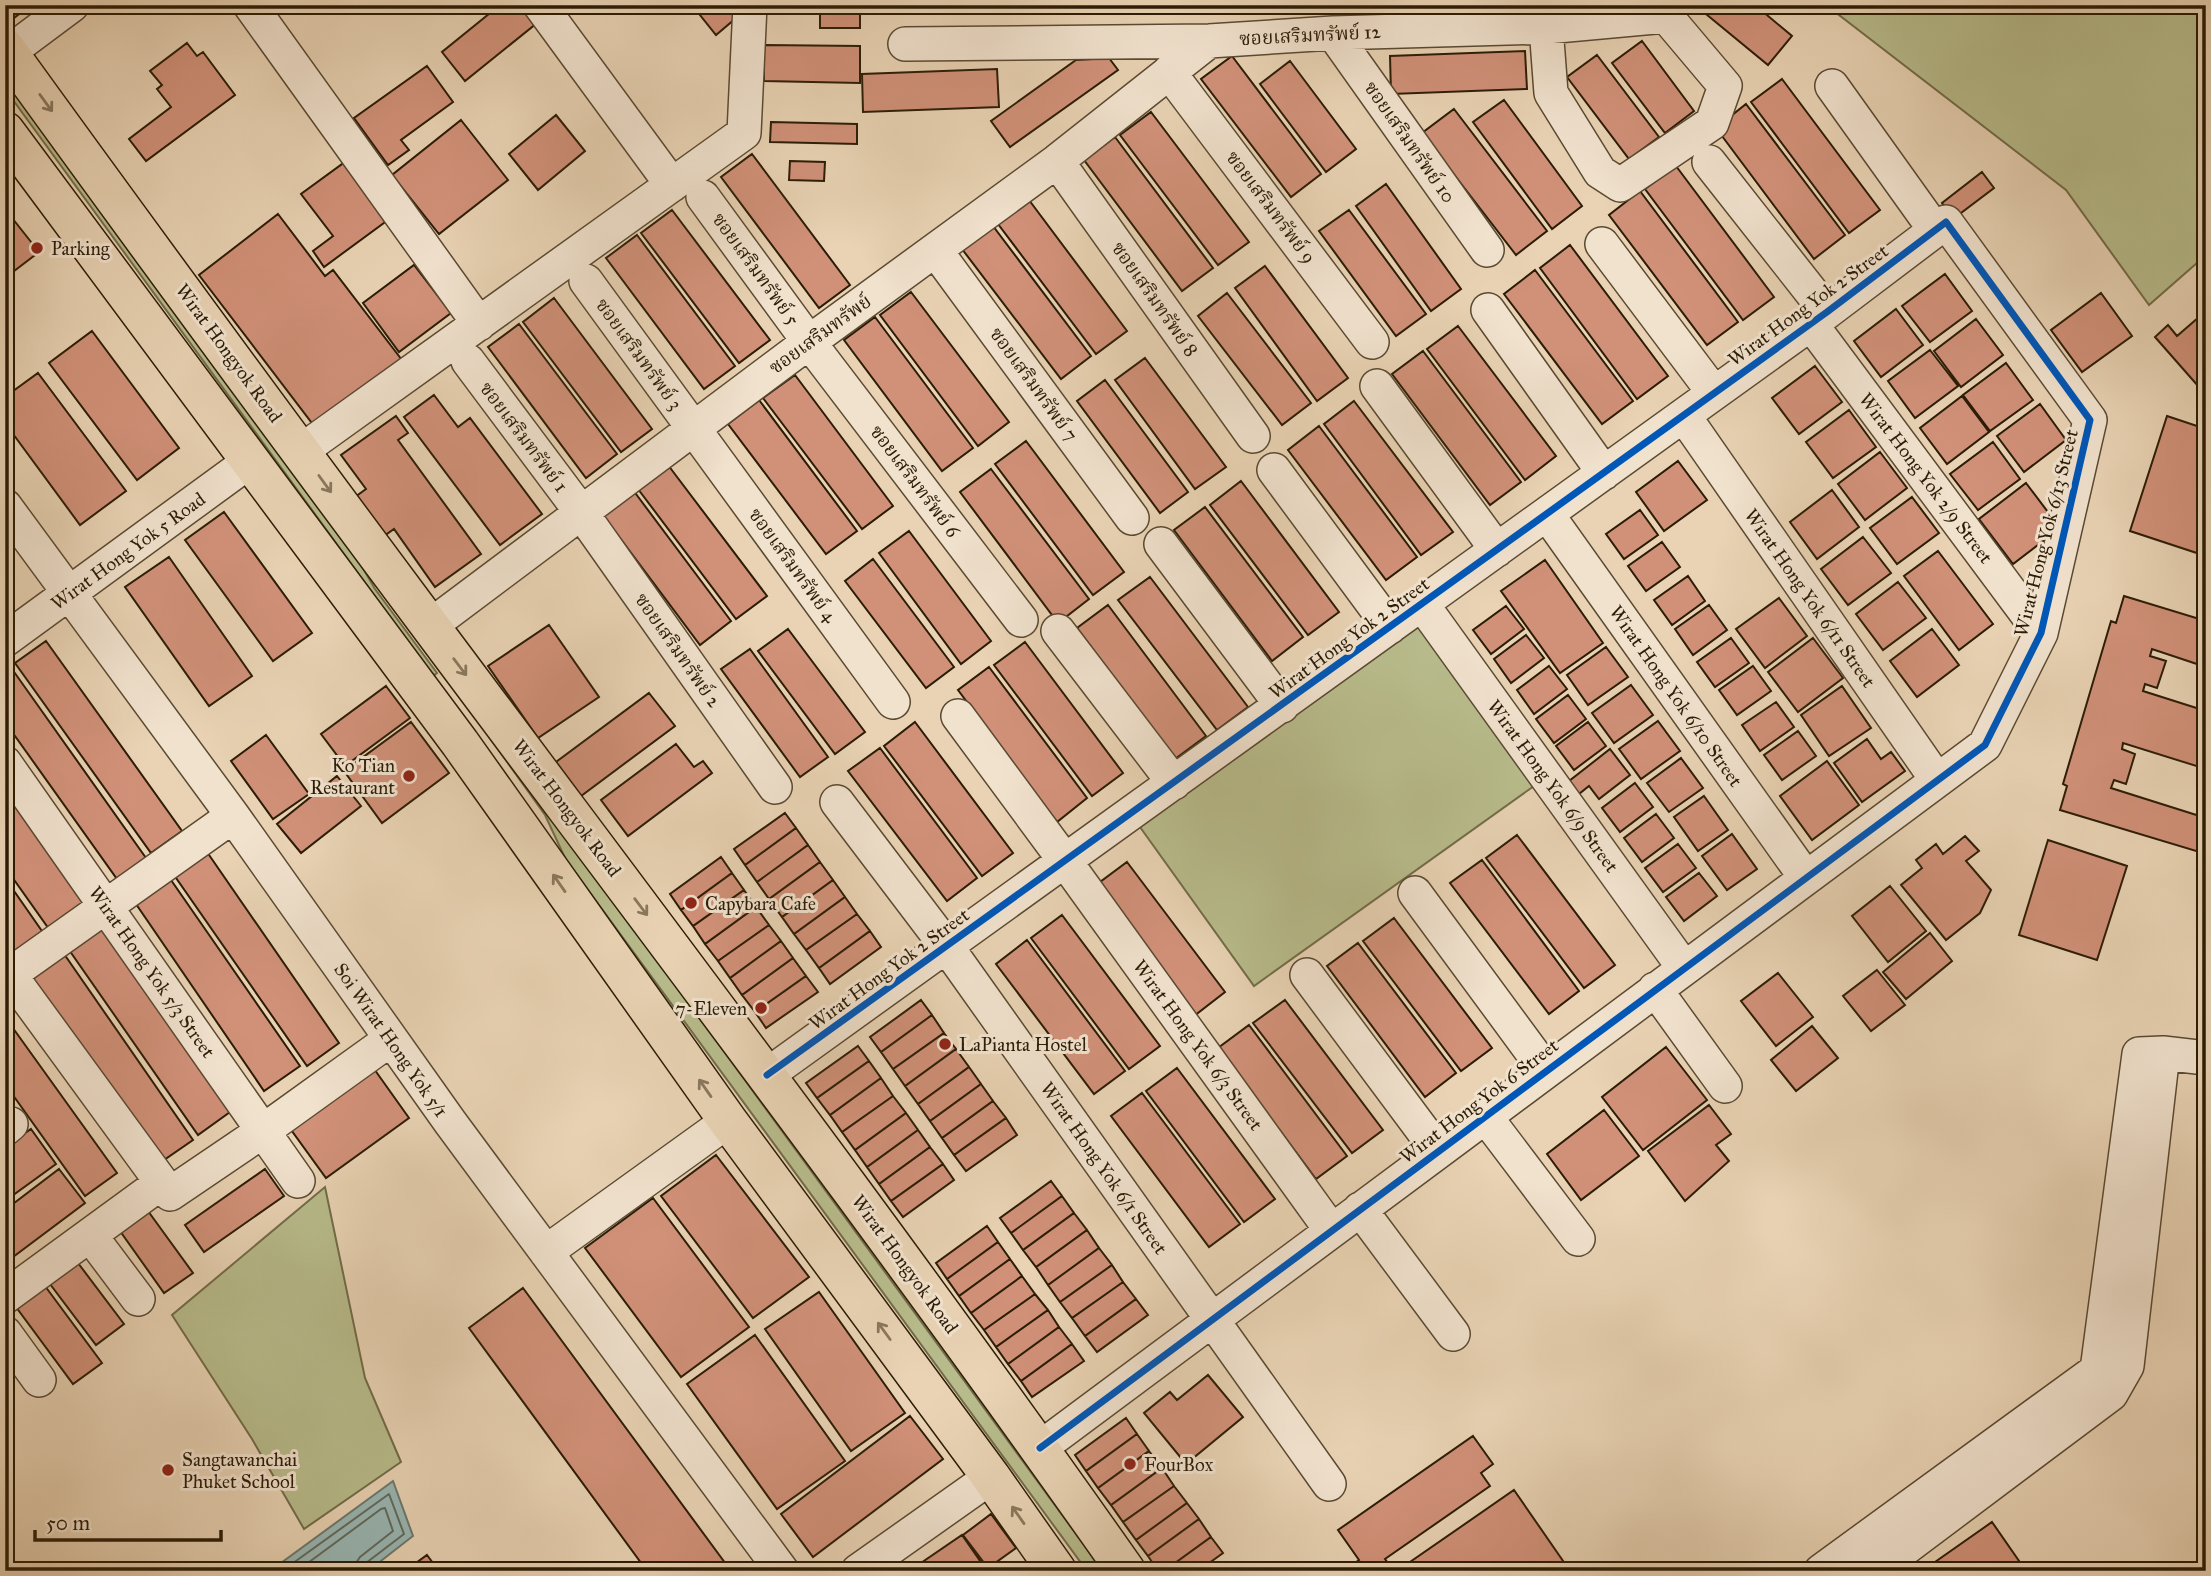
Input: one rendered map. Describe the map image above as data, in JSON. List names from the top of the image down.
{
  "streets": {
    "main road": ["Wirat Hongyok Road"],
    "street": [
      "ซอยเสริมทรัพย์ 12",
      "ซอยเสริมทรัพย์ 10",
      "ซอยเสริมทรัพย์ 9",
      "ซอยเสริมทรัพย์ 5",
      "ซอยเสริมทรัพย์ 8",
      "Wirat Hong Yok 2 Street",
      "ซอยเสริมทรัพย์",
      "ซอยเสริมทรัพย์ 3",
      "ซอยเสริมทรัพย์ 7",
      "ซอยเสริมทรัพย์ 1",
      "Wirat Hong Yok 2/9 Street",
      "ซอยเสริมทรัพย์ 6",
      "Wirat Hong Yok 6/13 Street",
      "Wirat Hong Yok 5 Road",
      "ซอยเสริมทรัพย์ 4",
      "Wirat Hong Yok 6/11 Street",
      "ซอยเสริมทรัพย์ 2",
      "Wirat Hong Yok 6/10 Street",
      "Wirat Hong Yok 6/9 Street",
      "Wirat Hong Yok 5/3 Street",
      "Soi Wirat Hong Yok 5/1",
      "Wirat Hong Yok 6/3 Street",
      "Wirat Hong Yok 6 Street",
      "Wirat Hong Yok 6/1 Street"
    ]
  },
  "crossings": [
    ["ซอยเสริมทรัพย์ 12", "ซอยเสริมทรัพย์ 10"],
    ["ซอยเสริมทรัพย์ 12", "ซอยเสริมทรัพย์"],
    ["ซอยเสริมทรัพย์ 9", "ซอยเสริมทรัพย์"],
    ["ซอยเสริมทรัพย์ 5", "ซอยเสริมทรัพย์"],
    ["ซอยเสริมทรัพย์ 5", "ซอยเสริมทรัพย์ 6"],
    ["ซอยเสริมทรัพย์ 8", "ซอยเสริมทรัพย์"],
    ["Wirat Hong Yok 2 Street", "Wirat Hongyok Road"],
    ["Wirat Hong Yok 2 Street", "Wirat Hong Yok 2/9 Street"],
    ["Wirat Hong Yok 2 Street", "Wirat Hong Yok 6/11 Street"],
    ["Wirat Hong Yok 2 Street", "Wirat Hong Yok 6/10 Street"],
    ["Wirat Hong Yok 2 Street", "Wirat Hong Yok 6/9 Street"],
    ["Wirat Hong Yok 2 Street", "Wirat Hong Yok 6/3 Street"],
    ["Wirat Hong Yok 2 Street", "Wirat Hong Yok 6/1 Street"],
    ["ซอยเสริมทรัพย์", "Wirat Hongyok Road"],
    ["ซอยเสริมทรัพย์", "ซอยเสริมทรัพย์ 3"],
    ["ซอยเสริมทรัพย์", "ซอยเสริมทรัพย์ 7"],
    ["ซอยเสริมทรัพย์", "ซอยเสริมทรัพย์ 1"],
    ["ซอยเสริมทรัพย์", "ซอยเสริมทรัพย์ 6"],
    ["ซอยเสริมทรัพย์", "ซอยเสริมทรัพย์ 4"],
    ["ซอยเสริมทรัพย์", "ซอยเสริมทรัพย์ 2"],
    ["Wirat Hongyok Road", "Wirat Hong Yok 6 Street"],
    ["ซอยเสริมทรัพย์ 3", "ซอยเสริมทรัพย์ 4"],
    ["ซอยเสริมทรัพย์ 1", "ซอยเสริมทรัพย์ 2"],
    ["Wirat Hong Yok 2/9 Street", "Wirat Hong Yok 6/13 Street"],
    ["Wirat Hong Yok 6/13 Street", "Wirat Hong Yok 6/11 Street"],
    ["Wirat Hong Yok 6/13 Street", "Wirat Hong Yok 6 Street"],
    ["Wirat Hong Yok 5 Road", "Soi Wirat Hong Yok 5/1"],
    ["Wirat Hong Yok 6/11 Street", "Wirat Hong Yok 6 Street"],
    ["Wirat Hong Yok 6/10 Street", "Wirat Hong Yok 6 Street"],
    ["Wirat Hong Yok 6/9 Street", "Wirat Hong Yok 6 Street"],
    ["Wirat Hong Yok 6/3 Street", "Wirat Hong Yok 6 Street"],
    ["Wirat Hong Yok 6 Street", "Wirat Hong Yok 6/1 Street"]
  ],
  "places": [
    "Parking",
    "Ko Tian Restaurant",
    "Capybara Cafe",
    "7-Eleven",
    "LaPianta Hostel",
    "FourBox",
    "Sangtawanchai Phuket School"
  ],
  "scale_bar": "50 m"
}
